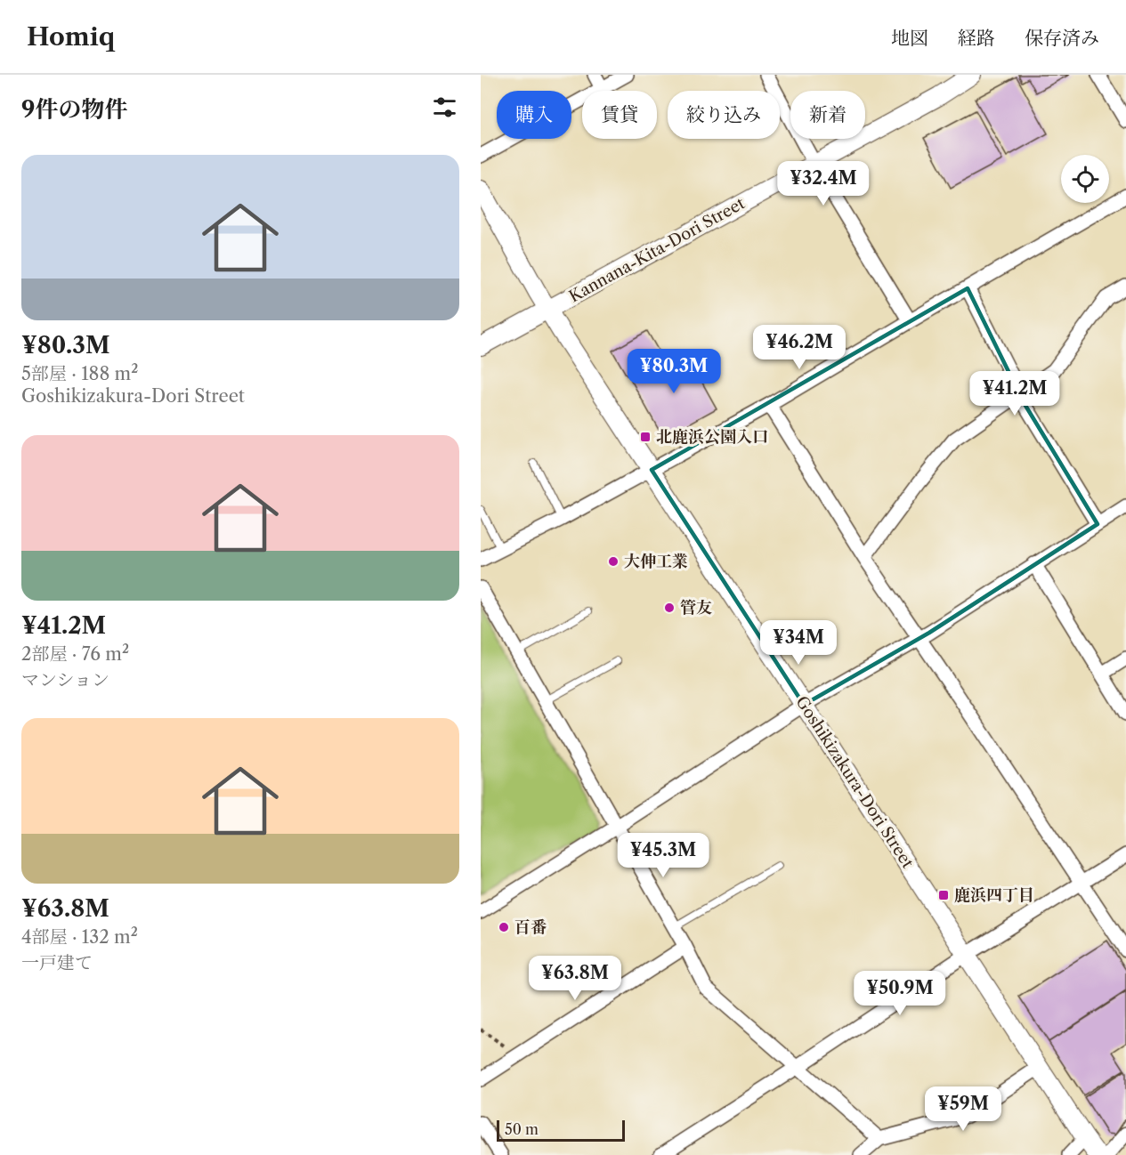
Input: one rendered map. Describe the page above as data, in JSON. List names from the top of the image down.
{
  "streets": {
    "street": ["Kannana-Kita-Dori Street", "Goshikizakura-Dori Street"]
  },
  "crossings": [
    ["Kannana-Kita-Dori Street", "Goshikizakura-Dori Street"]
  ],
  "places": {
    "transit": ["北鹿浜公園入口", "鹿浜四丁目"],
    "other": ["大伸工業", "管友", "百番"]
  },
  "scale_bar": "50 m",
  "page": {
    "header": "Homiq",
    "nav": ["地図", "経路", "保存済み"],
    "heading": "9件の物件",
    "chip": [
      "購入",
      "賃貸",
      "絞り込み",
      "新着"
    ],
    "list": [
      {
        "name": "¥80.3M",
        "note": "5部屋 · 188 m² · Goshikizakura-Dori Street"
      },
      {
        "name": "¥41.2M",
        "note": "2部屋 · 76 m² · マンション"
      },
      {
        "name": "¥63.8M",
        "note": "4部屋 · 132 m² · 一戸建て"
      }
    ],
    "price": [
      "¥32.4M",
      "¥46.2M",
      "¥80.3M",
      "¥41.2M",
      "¥34M",
      "¥45.3M",
      "¥63.8M",
      "¥50.9M",
      "¥59M"
    ],
    "scale": "50 m"
  }
}
